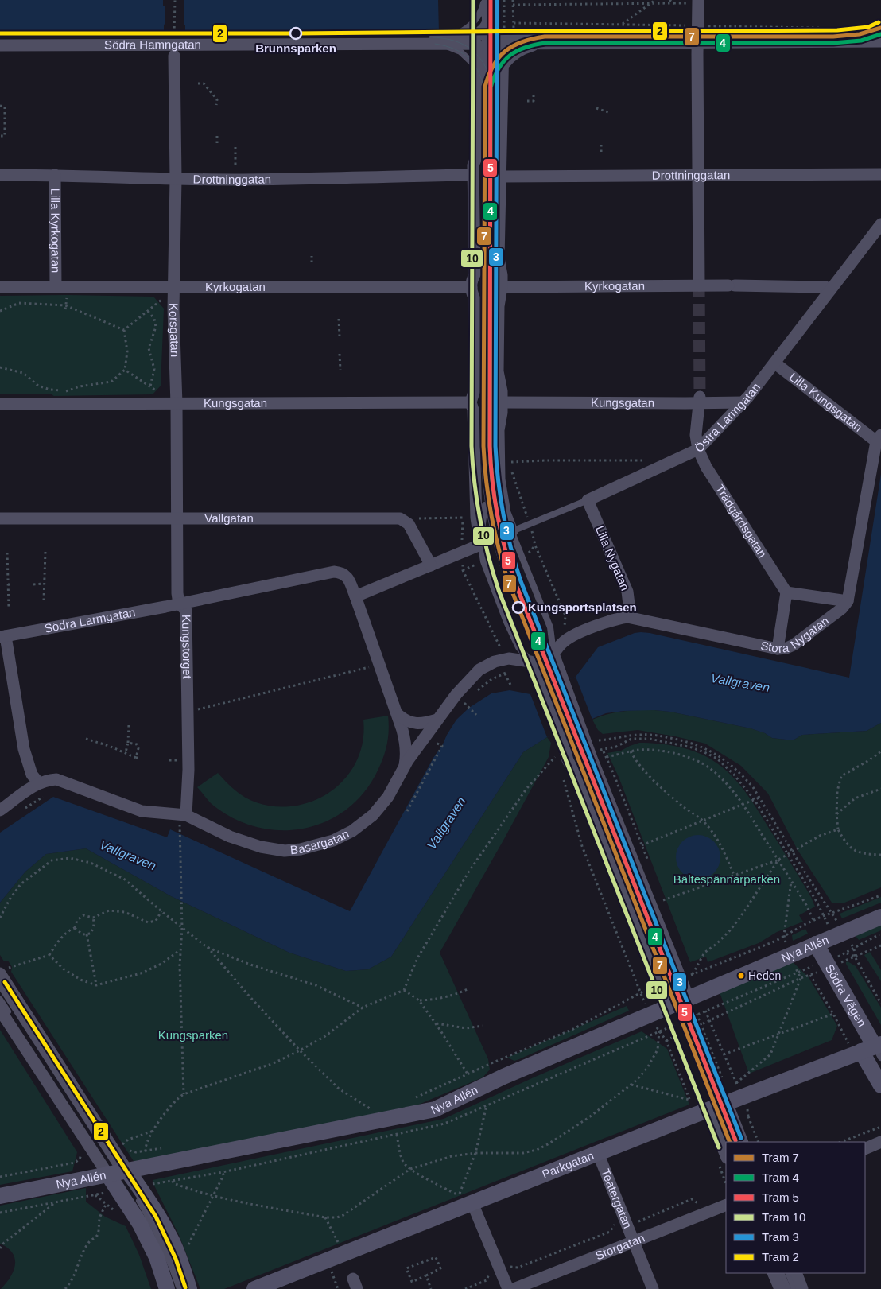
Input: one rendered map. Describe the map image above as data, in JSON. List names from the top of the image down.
{
  "streets": {
    "main road": ["Nya Allén", "Södra Vägen", "Parkgatan"],
    "street": [
      "Södra Hamngatan",
      "Drottninggatan",
      "Lilla Kyrkogatan",
      "Kyrkogatan",
      "Korsgatan",
      "Lilla Kungsgatan",
      "Kungsgatan",
      "Östra Larmgatan",
      "Vallgatan",
      "Trädgårdsgatan",
      "Lilla Nygatan",
      "Södra Larmgatan",
      "Stora Nygatan",
      "Kungstorget",
      "Basargatan",
      "Teatergatan",
      "Storgatan"
    ]
  },
  "crossings": [
    ["Drottninggatan", "Lilla Kyrkogatan"],
    ["Drottninggatan", "Korsgatan"],
    ["Lilla Kyrkogatan", "Kyrkogatan"],
    ["Kyrkogatan", "Korsgatan"],
    ["Kyrkogatan", "Östra Larmgatan"],
    ["Korsgatan", "Kungsgatan"],
    ["Korsgatan", "Vallgatan"],
    ["Korsgatan", "Södra Larmgatan"],
    ["Korsgatan", "Kungstorget"],
    ["Lilla Kungsgatan", "Östra Larmgatan"],
    ["Kungsgatan", "Östra Larmgatan"],
    ["Östra Larmgatan", "Trädgårdsgatan"],
    ["Östra Larmgatan", "Lilla Nygatan"],
    ["Lilla Nygatan", "Stora Nygatan"],
    ["Södra Larmgatan", "Kungstorget"],
    ["Kungstorget", "Basargatan"],
    ["Nya Allén", "Södra Vägen"],
    ["Södra Vägen", "Parkgatan"],
    ["Parkgatan", "Teatergatan"],
    ["Teatergatan", "Storgatan"]
  ],
  "water": ["Vallgraven"],
  "parks": ["Bältespännarparken", "Kungsparken"],
  "places": ["Brunnsparken", "Kungsportsplatsen", "Heden"],
  "lines": [
    "tram line 5",
    "tram line 10",
    "tram line 3",
    "tram line 2",
    "tram line 7",
    "tram line 4"
  ],
  "legend": [
    "Tram 7",
    "Tram 4",
    "Tram 5",
    "Tram 10",
    "Tram 3",
    "Tram 2"
  ]
}
